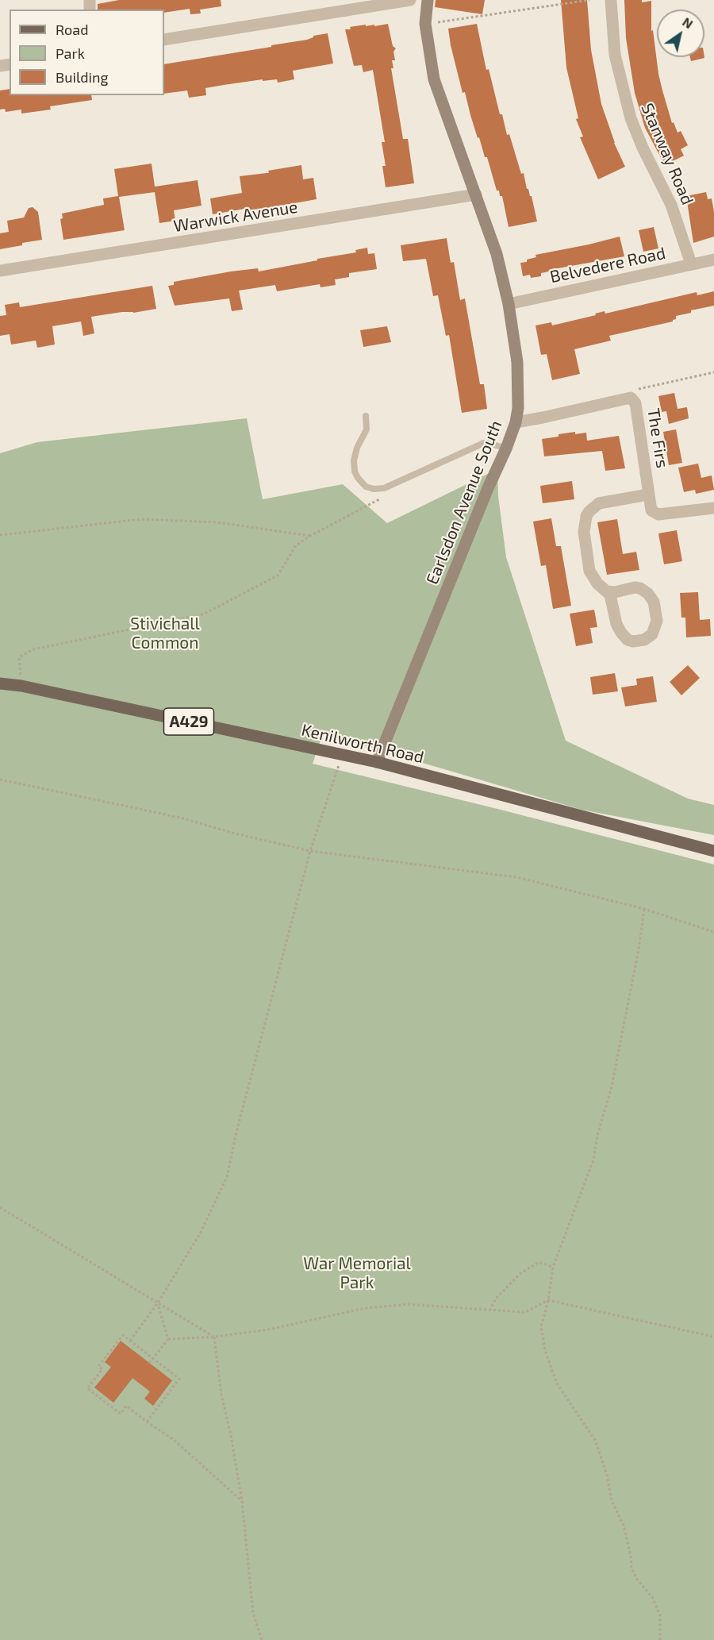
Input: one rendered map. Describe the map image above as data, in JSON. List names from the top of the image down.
{
  "streets": {
    "main road": ["Earlsdon Avenue South", "A429", "Kenilworth Road"],
    "street": [
      "Stanway Road",
      "Warwick Avenue",
      "Belvedere Road",
      "The Firs"
    ]
  },
  "crossings": [
    ["Stanway Road", "Belvedere Road"],
    ["Warwick Avenue", "Earlsdon Avenue South"],
    ["Belvedere Road", "Earlsdon Avenue South"],
    ["The Firs", "Earlsdon Avenue South"],
    ["Earlsdon Avenue South", "Kenilworth Road"]
  ],
  "parks": ["Stivichall Common", "War Memorial Park"],
  "legend": ["Road", "Park", "Building"],
  "north": "top right"
}
